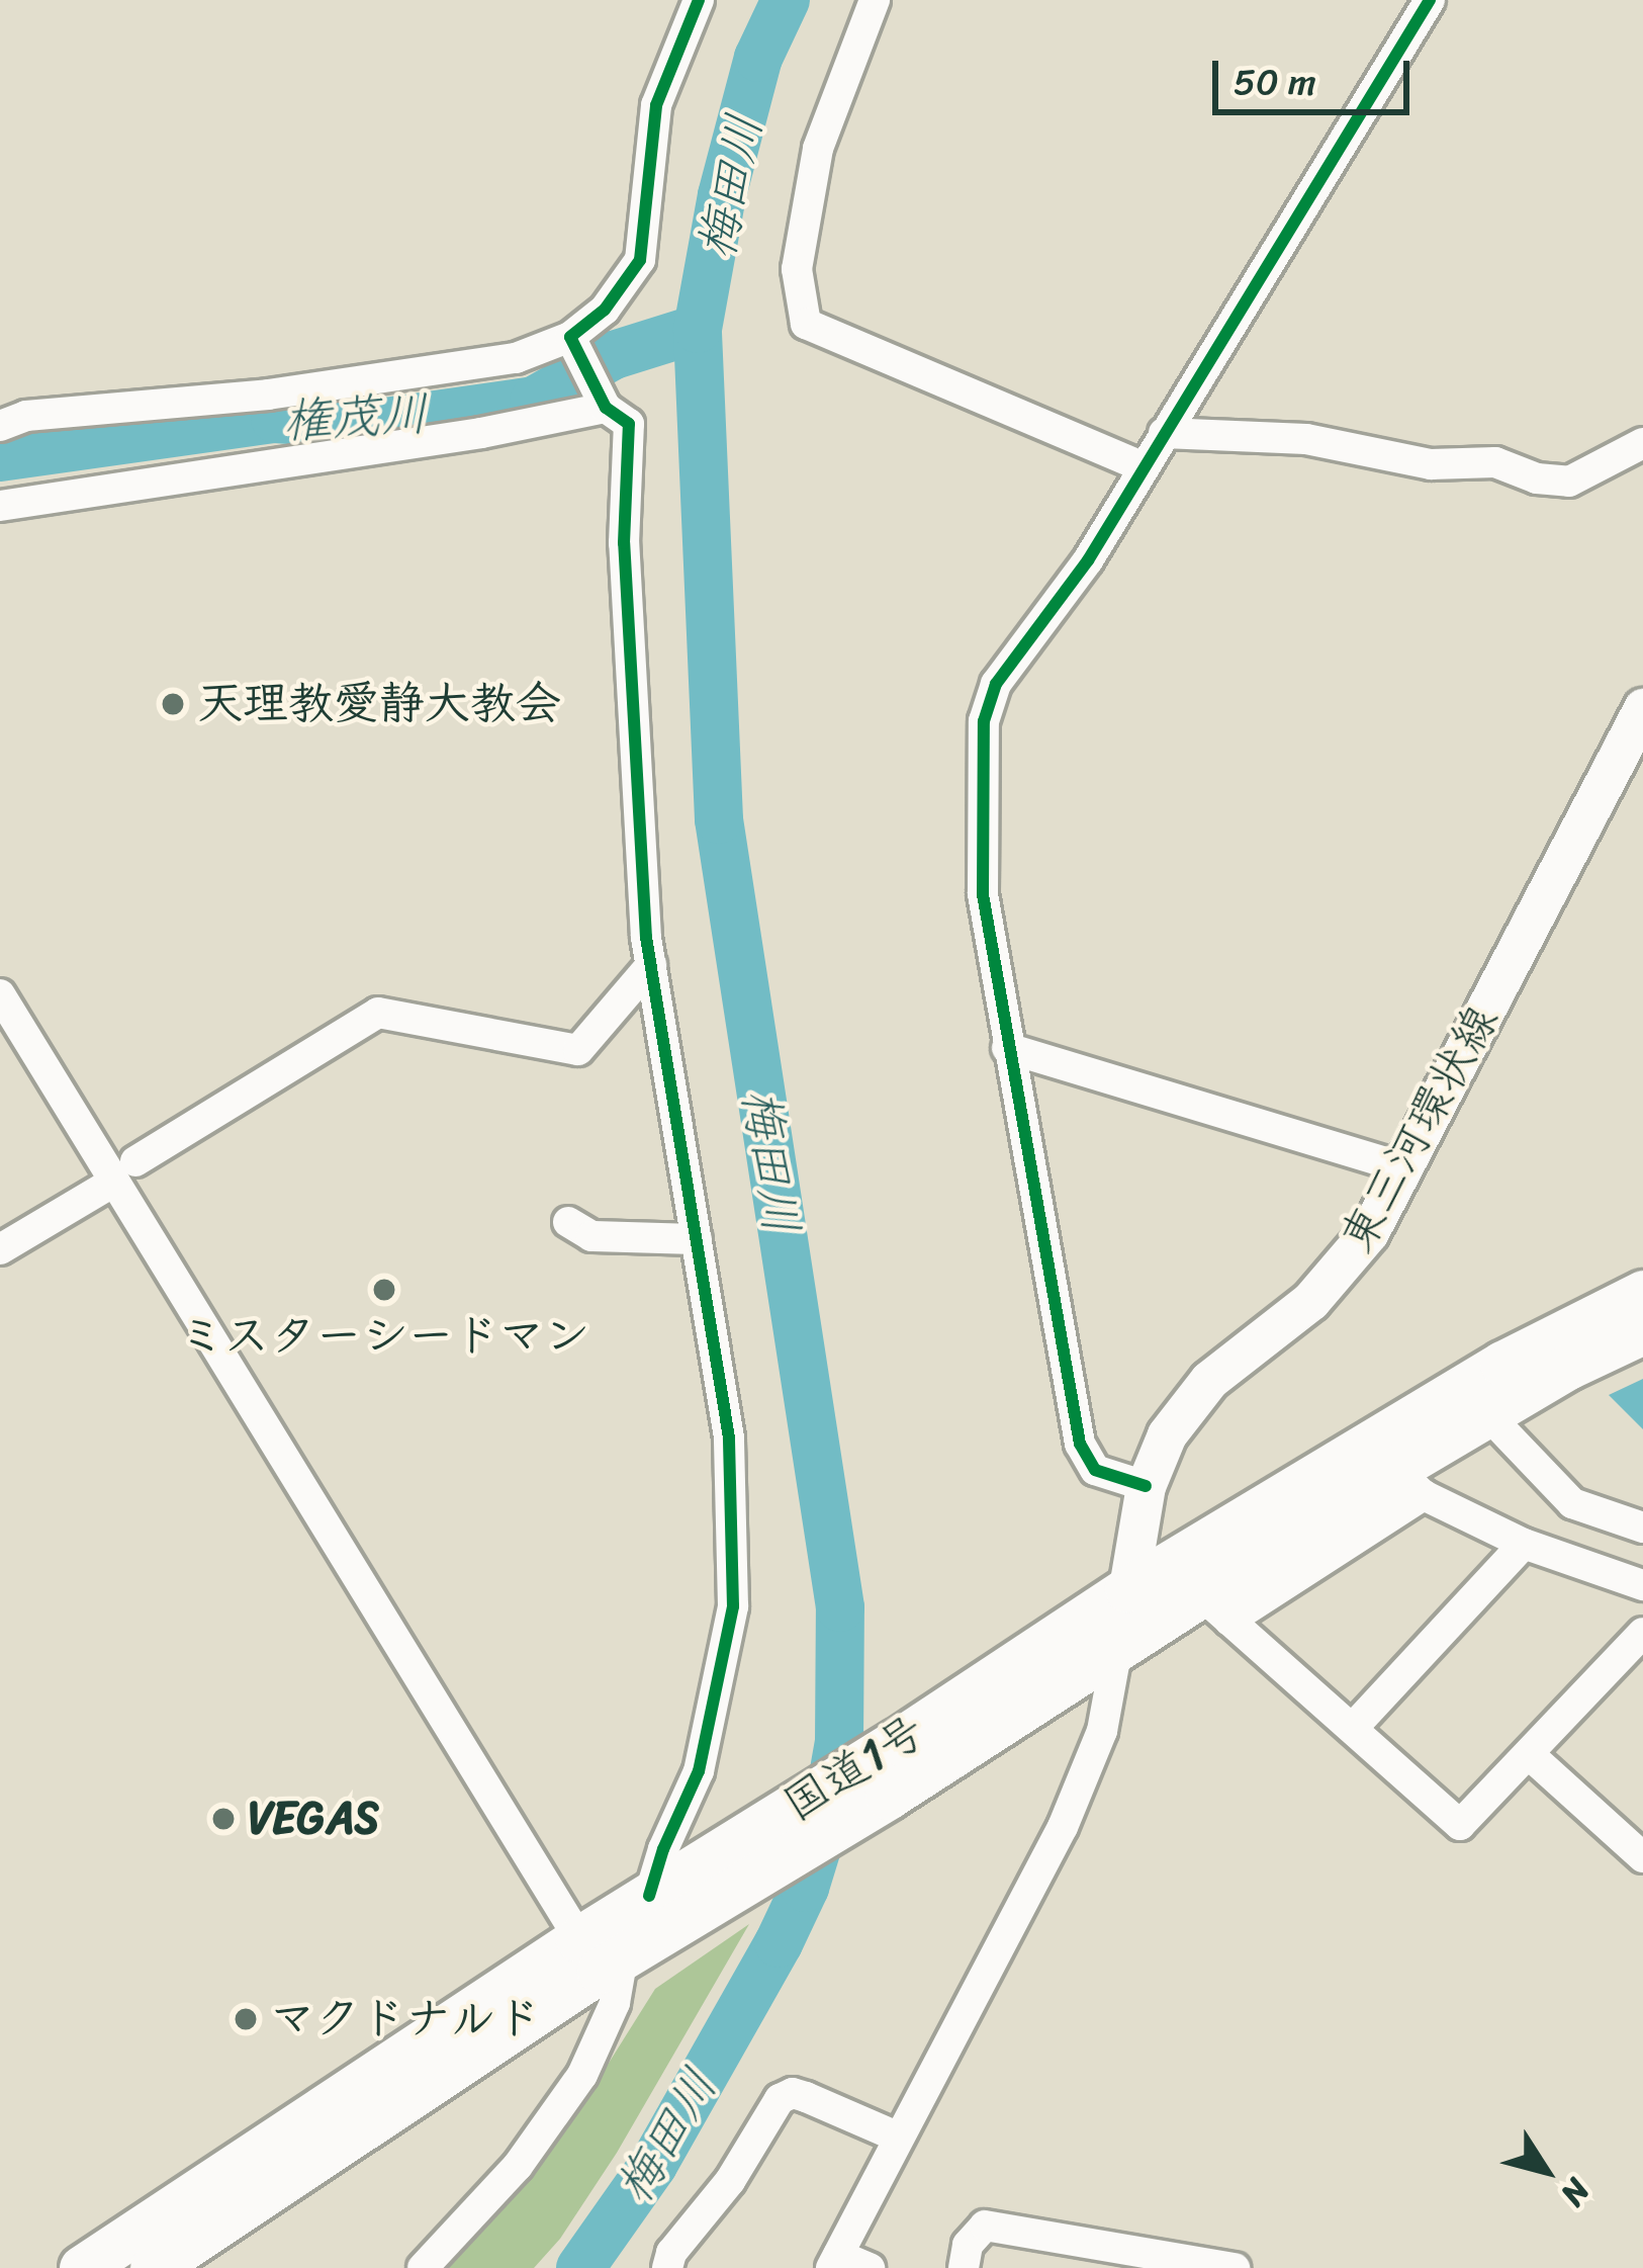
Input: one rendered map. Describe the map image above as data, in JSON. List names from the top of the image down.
{
  "streets": {
    "highway": ["国道1号"],
    "main road": ["東三河環状線"]
  },
  "crossings": [
    ["東三河環状線", "国道1号"]
  ],
  "water": ["梅田川", "権茂川"],
  "places": [
    "天理教愛静大教会",
    "ミスターシードマン",
    "VEGAS",
    "マクドナルド"
  ],
  "scale_bar": "50 m",
  "north": "bottom right"
}
